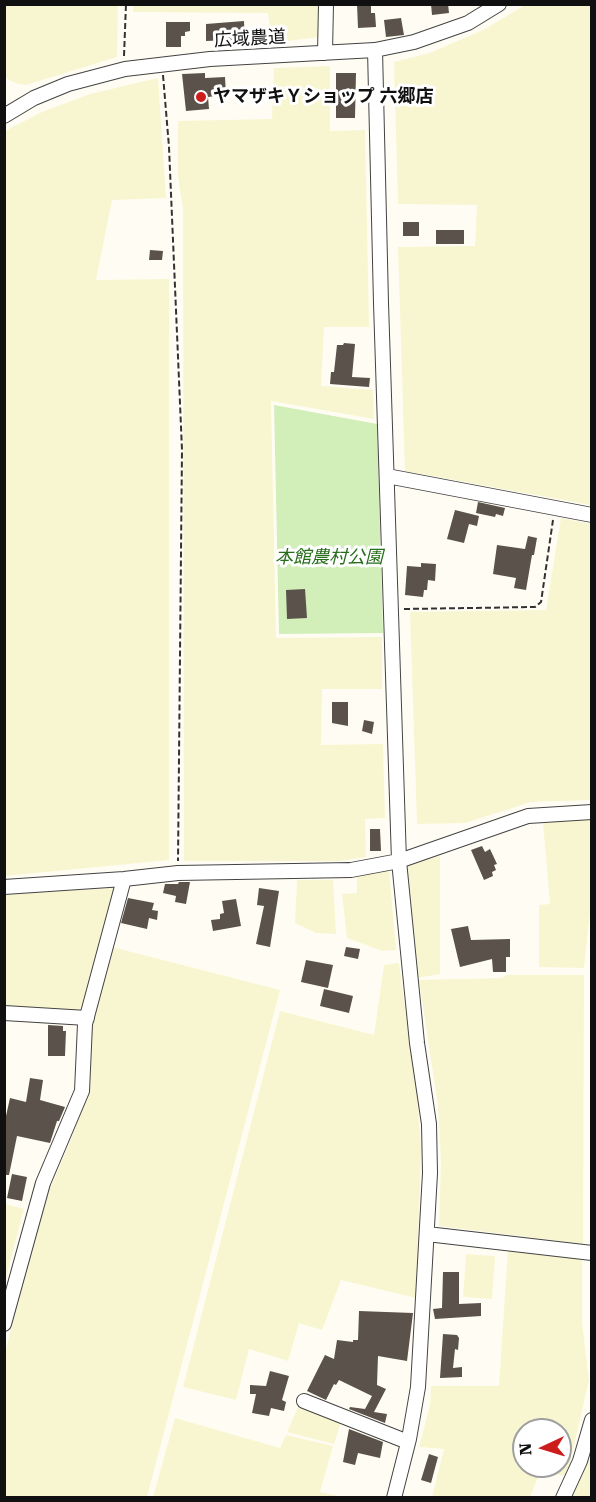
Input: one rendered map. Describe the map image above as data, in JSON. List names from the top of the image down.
{
  "streets": {
    "street": ["広域農道"]
  },
  "parks": ["本館農村公園"],
  "places": ["ヤマザキＹショップ 六郷店"],
  "north": "left"
}
